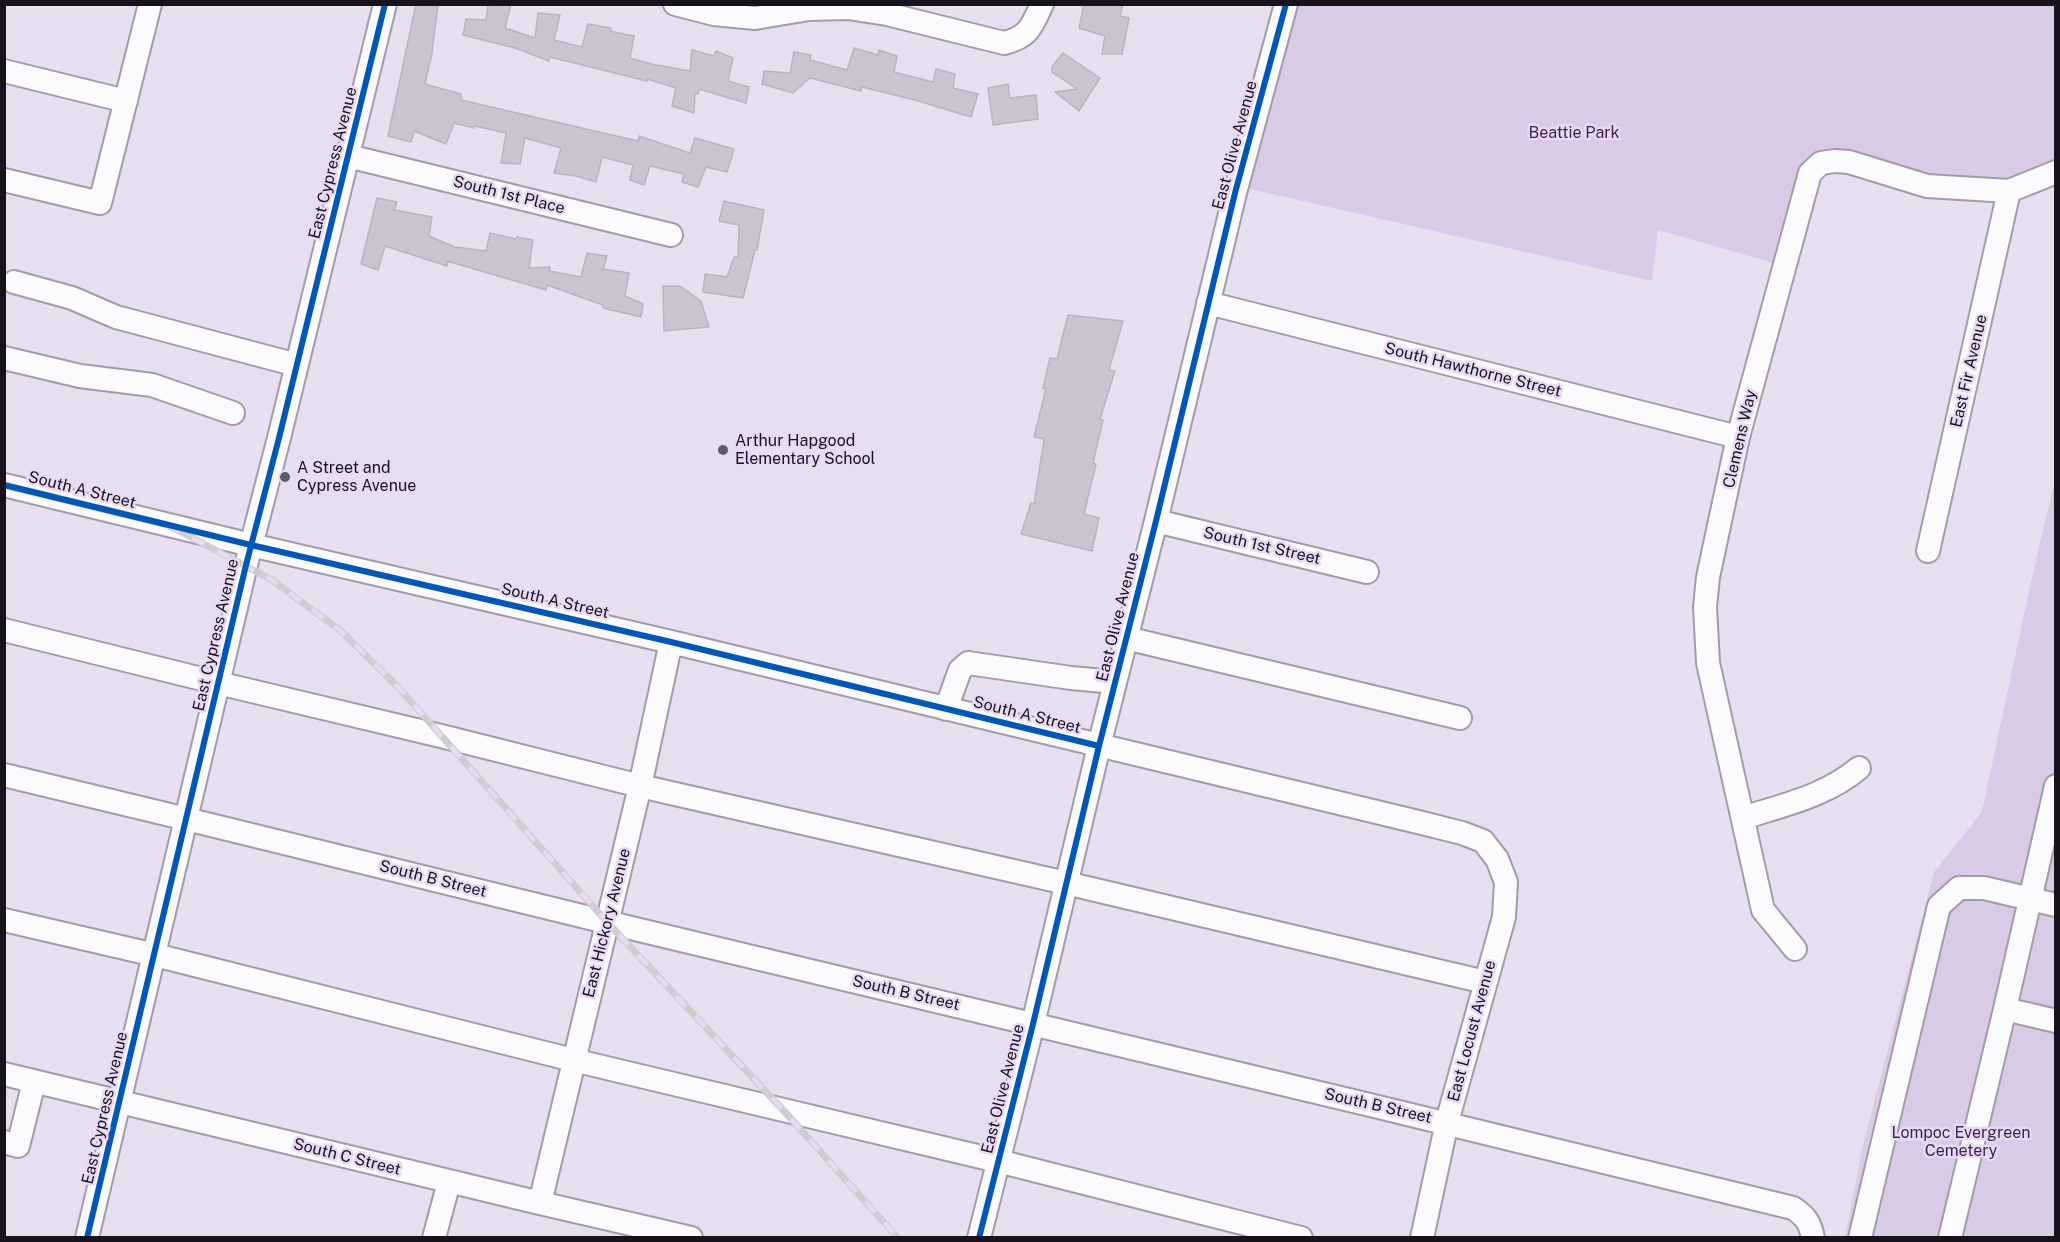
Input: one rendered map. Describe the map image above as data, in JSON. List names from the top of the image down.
{
  "streets": {
    "street": [
      "East Olive Avenue",
      "East Cypress Avenue",
      "South 1st Place",
      "South Hawthorne Street",
      "East Fir Avenue",
      "Clemens Way",
      "South A Street",
      "South 1st Street",
      "South B Street",
      "East Hickory Avenue",
      "East Locust Avenue",
      "South C Street"
    ]
  },
  "crossings": [
    ["East Olive Avenue", "South Hawthorne Street"],
    ["East Olive Avenue", "South A Street"],
    ["East Olive Avenue", "South 1st Street"],
    ["East Olive Avenue", "South B Street"],
    ["East Cypress Avenue", "South 1st Place"],
    ["East Cypress Avenue", "South A Street"],
    ["East Cypress Avenue", "South B Street"],
    ["East Cypress Avenue", "South C Street"],
    ["South Hawthorne Street", "Clemens Way"],
    ["East Fir Avenue", "Clemens Way"],
    ["South A Street", "East Hickory Avenue"],
    ["South A Street", "East Locust Avenue"],
    ["South B Street", "East Hickory Avenue"],
    ["South B Street", "East Locust Avenue"],
    ["East Hickory Avenue", "South C Street"]
  ],
  "parks": ["Beattie Park", "Lompoc Evergreen Cemetery"],
  "places": ["Arthur Hapgood Elementary School", "A Street and Cypress Avenue"]
}
